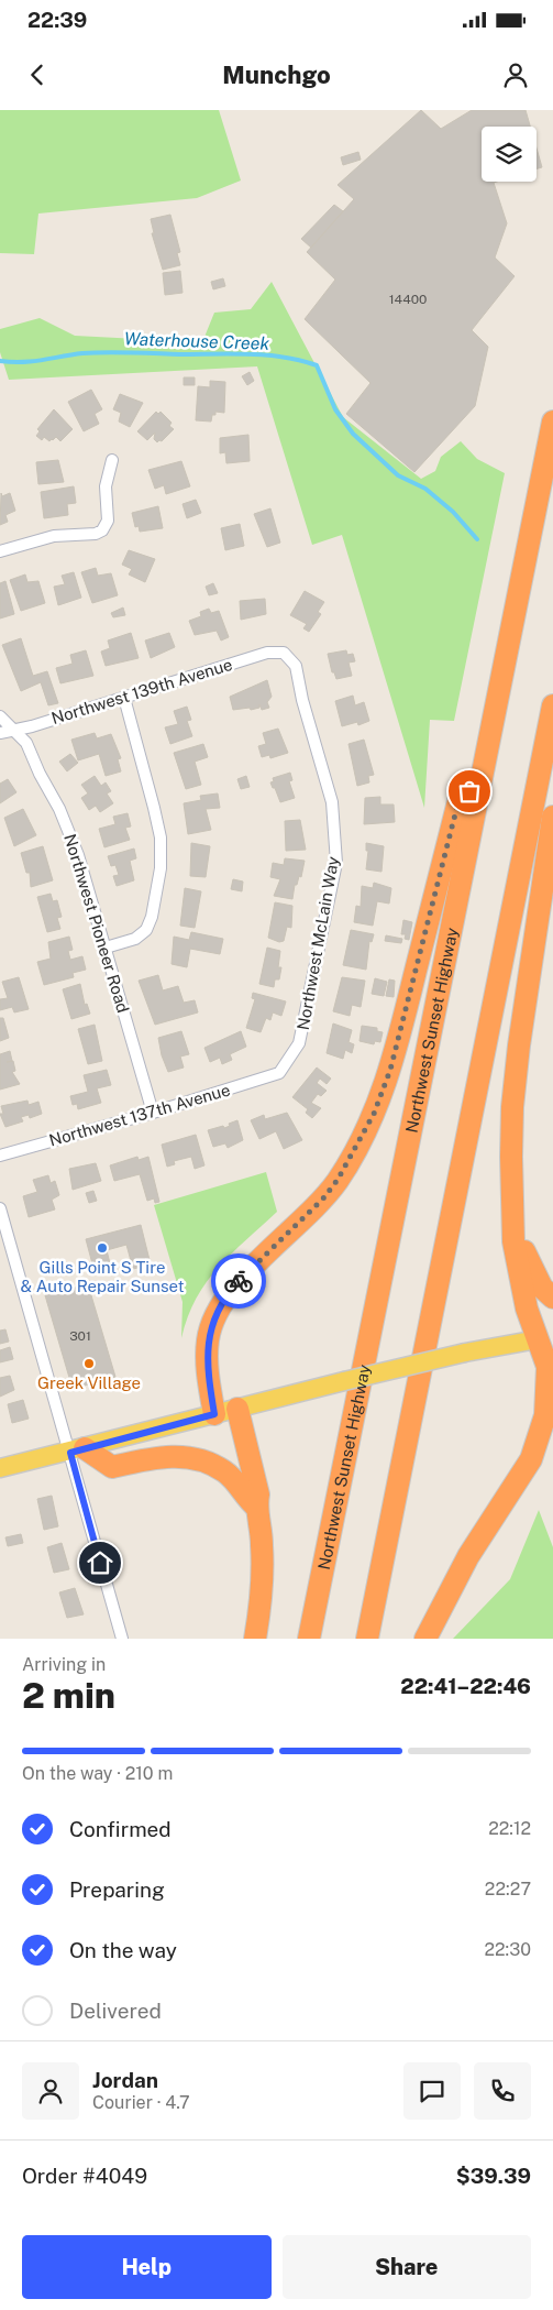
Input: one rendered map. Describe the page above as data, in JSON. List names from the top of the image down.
{
  "streets": {
    "highway": ["Northwest Sunset Highway"],
    "street": [
      "Northwest 139th Avenue",
      "Northwest Pioneer Road",
      "Northwest McLain Way",
      "Northwest 137th Avenue"
    ]
  },
  "crossings": [
    ["Northwest 139th Avenue", "Northwest Pioneer Road"],
    ["Northwest 139th Avenue", "Northwest McLain Way"],
    ["Northwest Pioneer Road", "Northwest 137th Avenue"],
    ["Northwest McLain Way", "Northwest 137th Avenue"]
  ],
  "water": ["Waterhouse Creek"],
  "places": ["Gills Point S Tire & Auto Repair Sunset", "Greek Village"],
  "house_numbers": ["14400", "301"],
  "page": {
    "status": "22:39",
    "header": "Munchgo",
    "heading": ["2 min", "Arriving in", "22:41–22:46"],
    "panel": [
      "Jordan",
      "Courier · 4.7",
      "Order #4049",
      "$39.39"
    ],
    "bar": "On the way · 210 m",
    "list": [
      ["Confirmed", "22:12"],
      ["Preparing", "22:27"],
      ["On the way", "22:30"],
      "Delivered"
    ],
    "buttons": ["Help", "Share"]
  }
}
